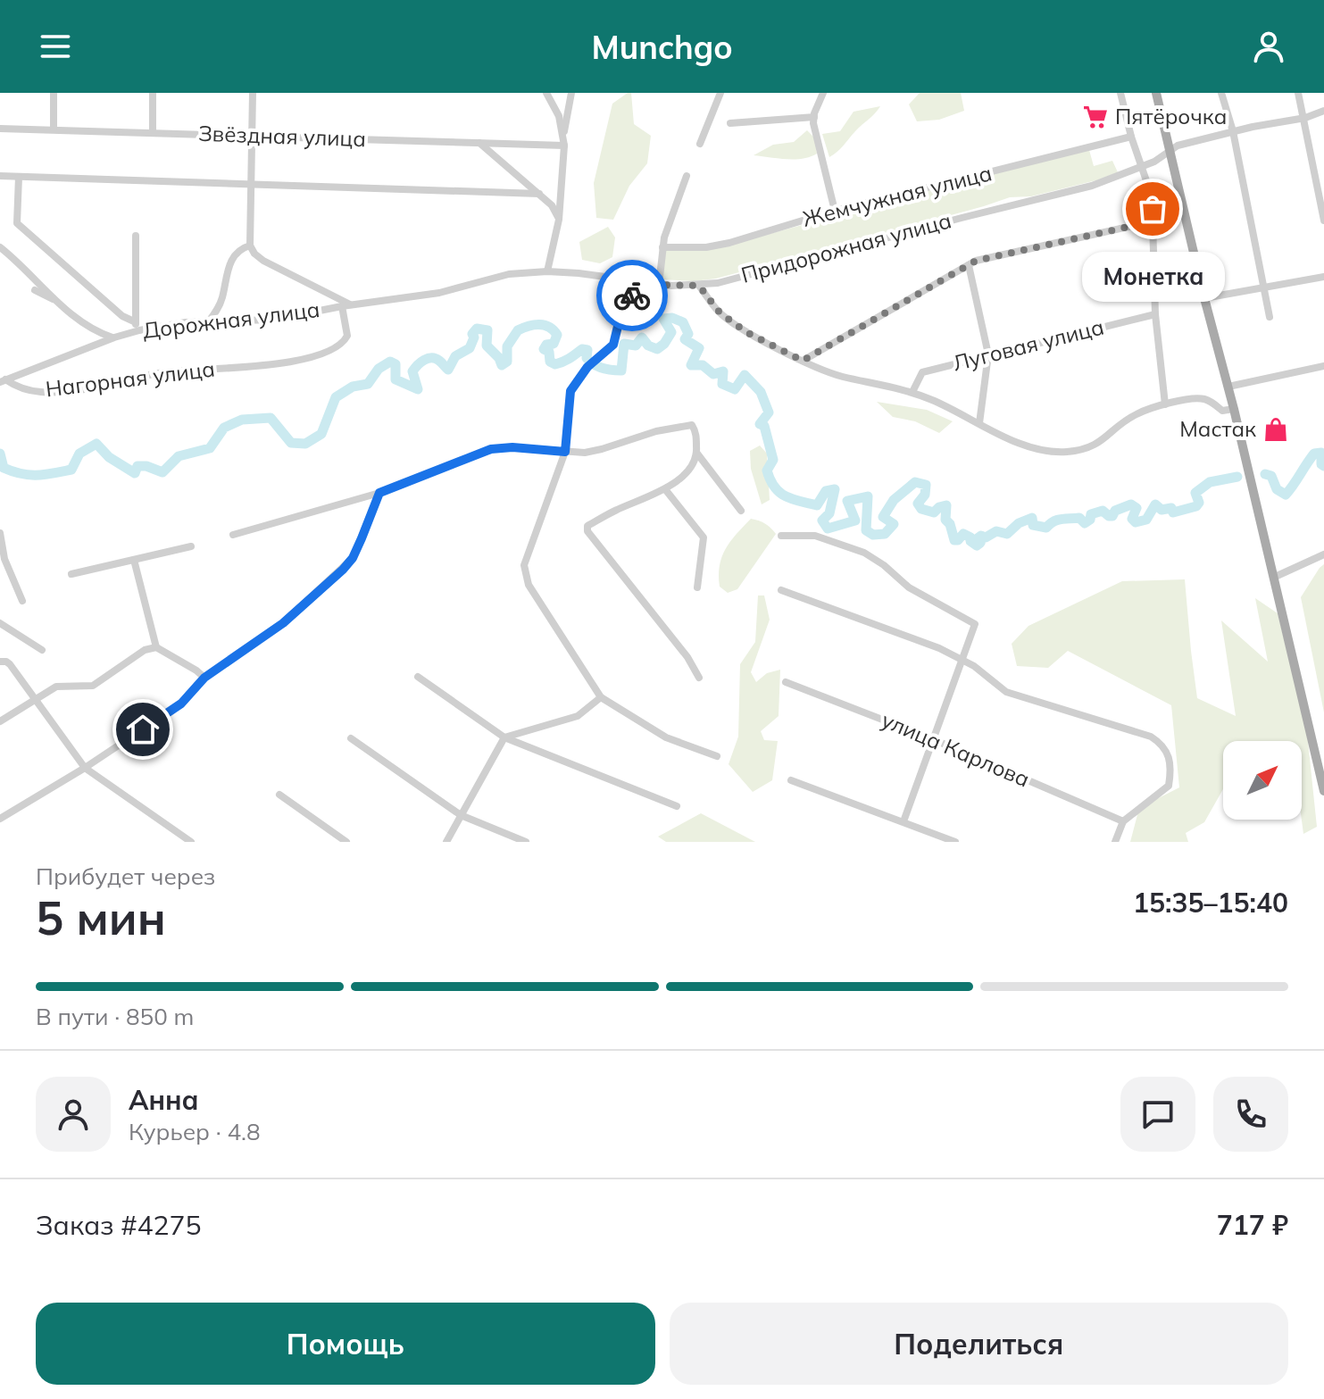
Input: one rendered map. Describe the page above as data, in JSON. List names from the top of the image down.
{
  "streets": {
    "street": [
      "Звёздная улица",
      "Жемчужная улица",
      "Придорожная улица",
      "Дорожная улица",
      "Луговая улица",
      "Нагорная улица",
      "улица Карлова"
    ]
  },
  "crossings": [
    ["Придорожная улица", "Дорожная улица"],
    ["Придорожная улица", "Нагорная улица"],
    ["Дорожная улица", "Нагорная улица"]
  ],
  "places": {
    "supermarket": ["Пятёрочка"],
    "other": ["Монетка"],
    "shop": ["Мастак"]
  },
  "north": "top right",
  "page": {
    "header": "Munchgo",
    "bubble": "Монетка",
    "heading": ["5 мин", "Прибудет через", "15:35–15:40"],
    "panel": [
      "Анна",
      "Курьер · 4.8",
      "Заказ #4275",
      "717 ₽"
    ],
    "bar": "В пути · 850 m",
    "buttons": ["Помощь", "Поделиться"]
  }
}
